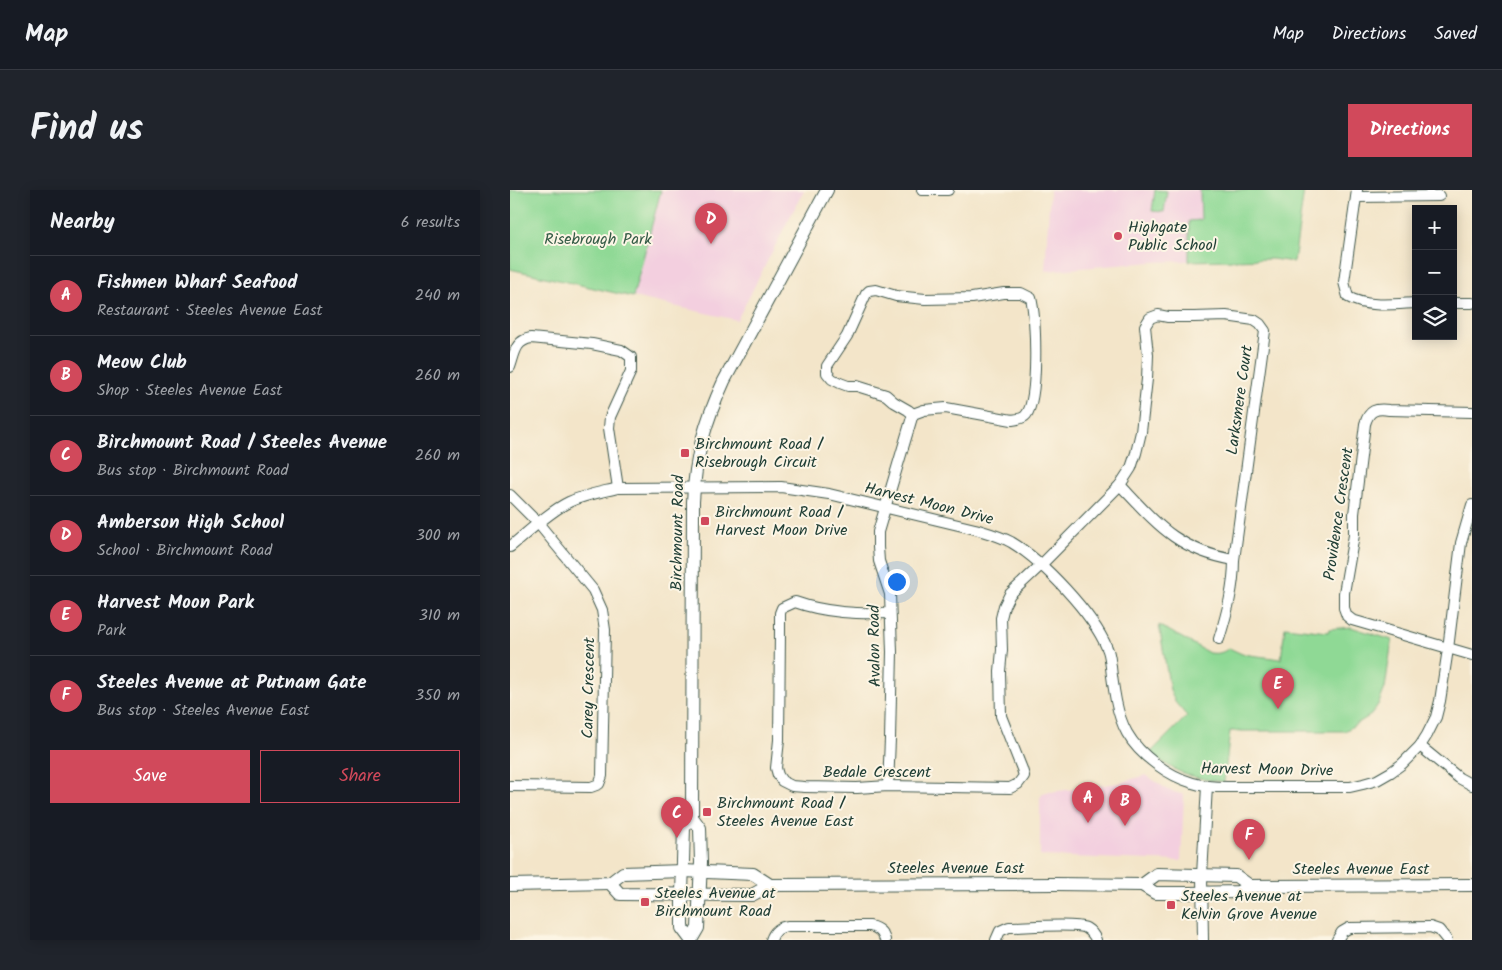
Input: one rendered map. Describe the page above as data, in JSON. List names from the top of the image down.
{
  "streets": {
    "main road": ["Birchmount Road", "Steeles Avenue East"],
    "street": [
      "Larksmere Court",
      "Harvest Moon Drive",
      "Providence Crescent",
      "Avalon Road",
      "Carey Crescent",
      "Bedale Crescent"
    ]
  },
  "crossings": [
    ["Larksmere Court", "Harvest Moon Drive"],
    ["Larksmere Court", "Bedale Crescent"],
    ["Harvest Moon Drive", "Providence Crescent"],
    ["Harvest Moon Drive", "Birchmount Road"],
    ["Harvest Moon Drive", "Avalon Road"],
    ["Harvest Moon Drive", "Carey Crescent"],
    ["Harvest Moon Drive", "Bedale Crescent"],
    ["Birchmount Road", "Steeles Avenue East"],
    ["Avalon Road", "Bedale Crescent"]
  ],
  "parks": ["Risebrough Park"],
  "places": {
    "other": ["Highgate Public School"],
    "transit": [
      "Birchmount Road / Risebrough Circuit",
      "Birchmount Road / Harvest Moon Drive",
      "Birchmount Road / Steeles Avenue East",
      "Steeles Avenue at Birchmount Road",
      "Steeles Avenue at Kelvin Grove Avenue"
    ]
  },
  "page": {
    "header": "Map",
    "nav": ["Map", "Directions", "Saved"],
    "title": "Find us",
    "buttons": [
      "Directions",
      ["Save", "Share"]
    ],
    "heading": ["Nearby", "6 results"],
    "pins": [
      "D",
      "E",
      "A",
      "B",
      "C",
      "F"
    ],
    "map_buttons": ["+", "−"],
    "list": [
      {
        "mark": "A",
        "name": "Fishmen Wharf Seafood",
        "note": "Restaurant · Steeles Avenue East",
        "value": "240 m"
      },
      {
        "mark": "B",
        "name": "Meow Club",
        "note": "Shop · Steeles Avenue East",
        "value": "260 m"
      },
      {
        "mark": "C",
        "name": "Birchmount Road / Steeles Avenue",
        "note": "Bus stop · Birchmount Road",
        "value": "260 m"
      },
      {
        "mark": "D",
        "name": "Amberson High School",
        "note": "School · Birchmount Road",
        "value": "300 m"
      },
      {
        "mark": "E",
        "name": "Harvest Moon Park",
        "note": "Park",
        "value": "310 m"
      },
      {
        "mark": "F",
        "name": "Steeles Avenue at Putnam Gate",
        "note": "Bus stop · Steeles Avenue East",
        "value": "350 m"
      }
    ]
  }
}
